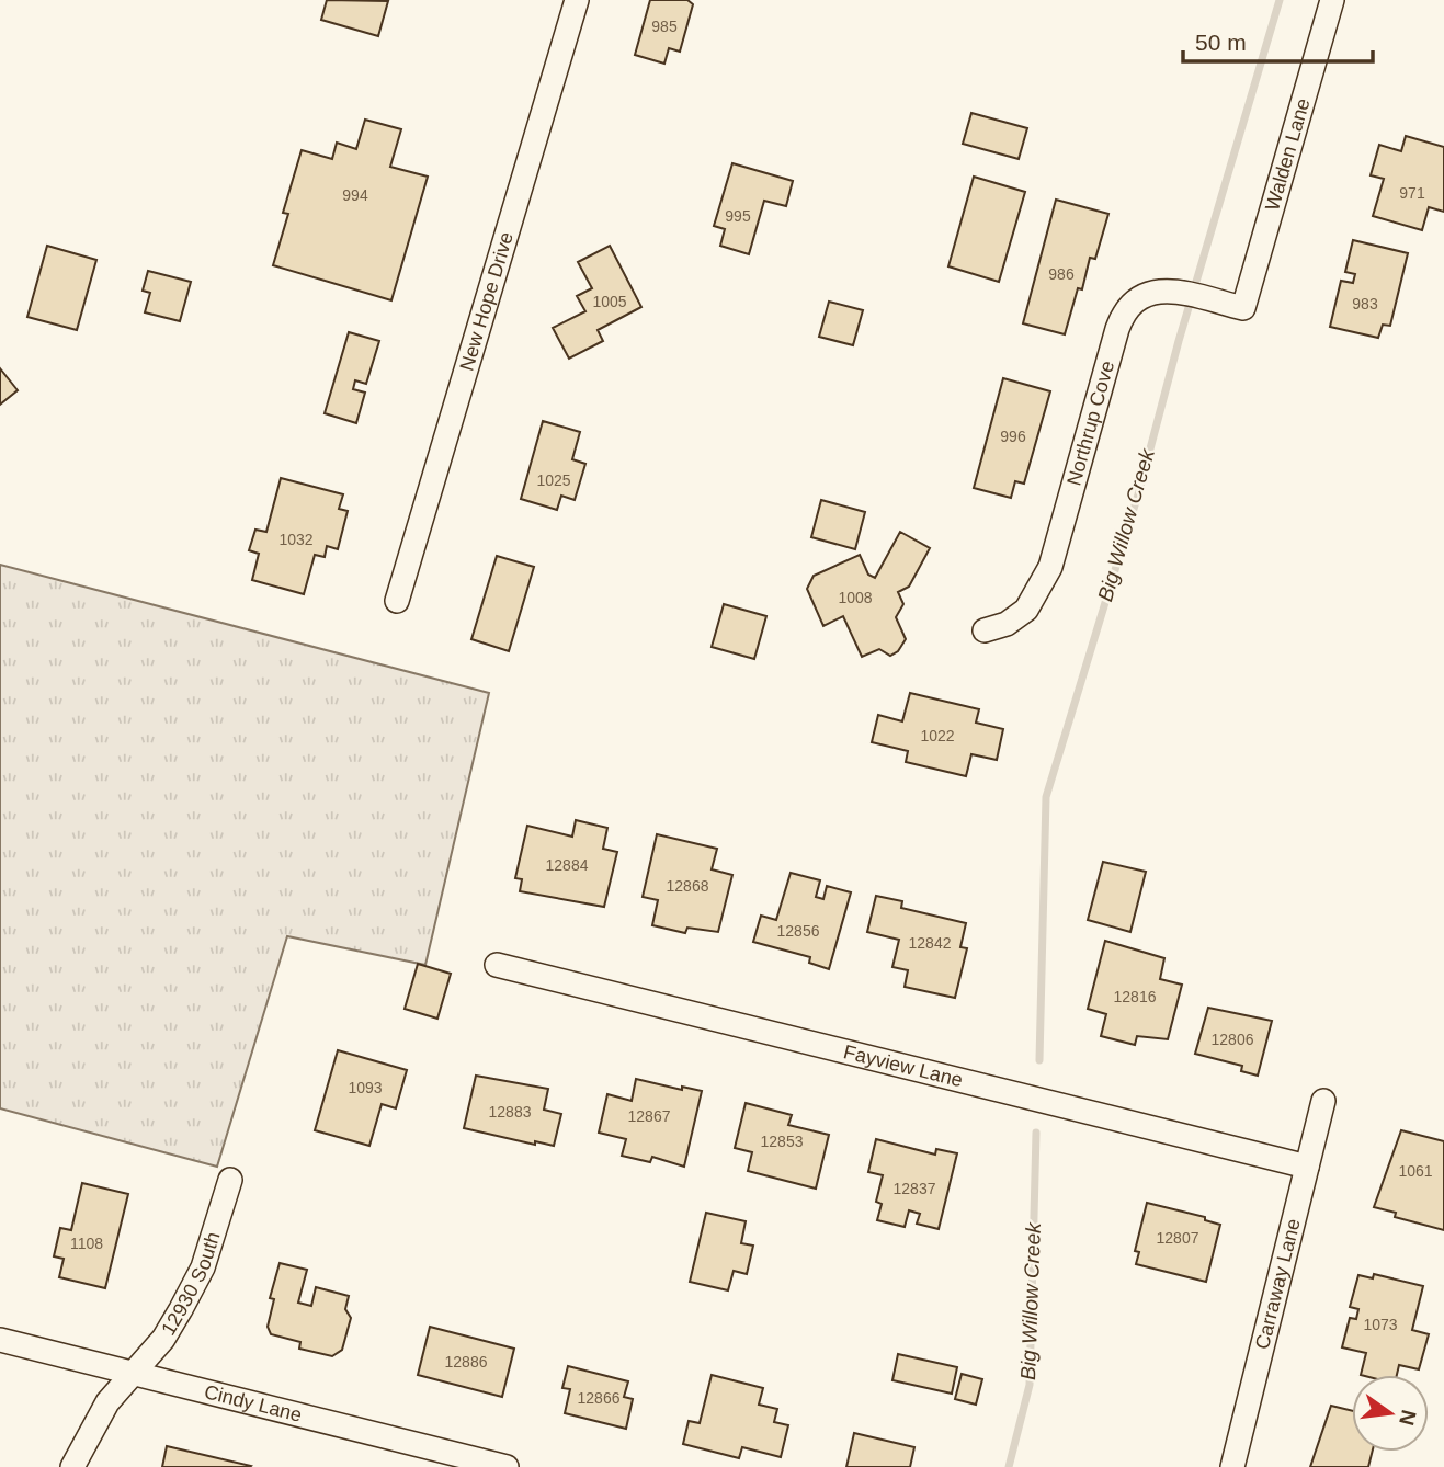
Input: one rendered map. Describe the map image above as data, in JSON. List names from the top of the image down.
{
  "streets": {
    "street": [
      "Walden Lane",
      "New Hope Drive",
      "Northrup Cove",
      "Fayview Lane",
      "12930 South",
      "Carraway Lane",
      "Cindy Lane"
    ]
  },
  "crossings": [
    ["Walden Lane", "Northrup Cove"],
    ["Fayview Lane", "Carraway Lane"],
    ["12930 South", "Cindy Lane"]
  ],
  "water": ["Big Willow Creek"],
  "house_numbers": [
    "985",
    "971",
    "994",
    "995",
    "986",
    "1005",
    "983",
    "996",
    "1025",
    "1032",
    "1008",
    "1022",
    "12884",
    "12868",
    "12856",
    "12842",
    "12816",
    "12806",
    "1093",
    "12883",
    "12867",
    "12853",
    "1061",
    "12837",
    "12807",
    "1108",
    "1073",
    "12886",
    "12866"
  ],
  "scale_bar": "50 m",
  "north": "right"
}
